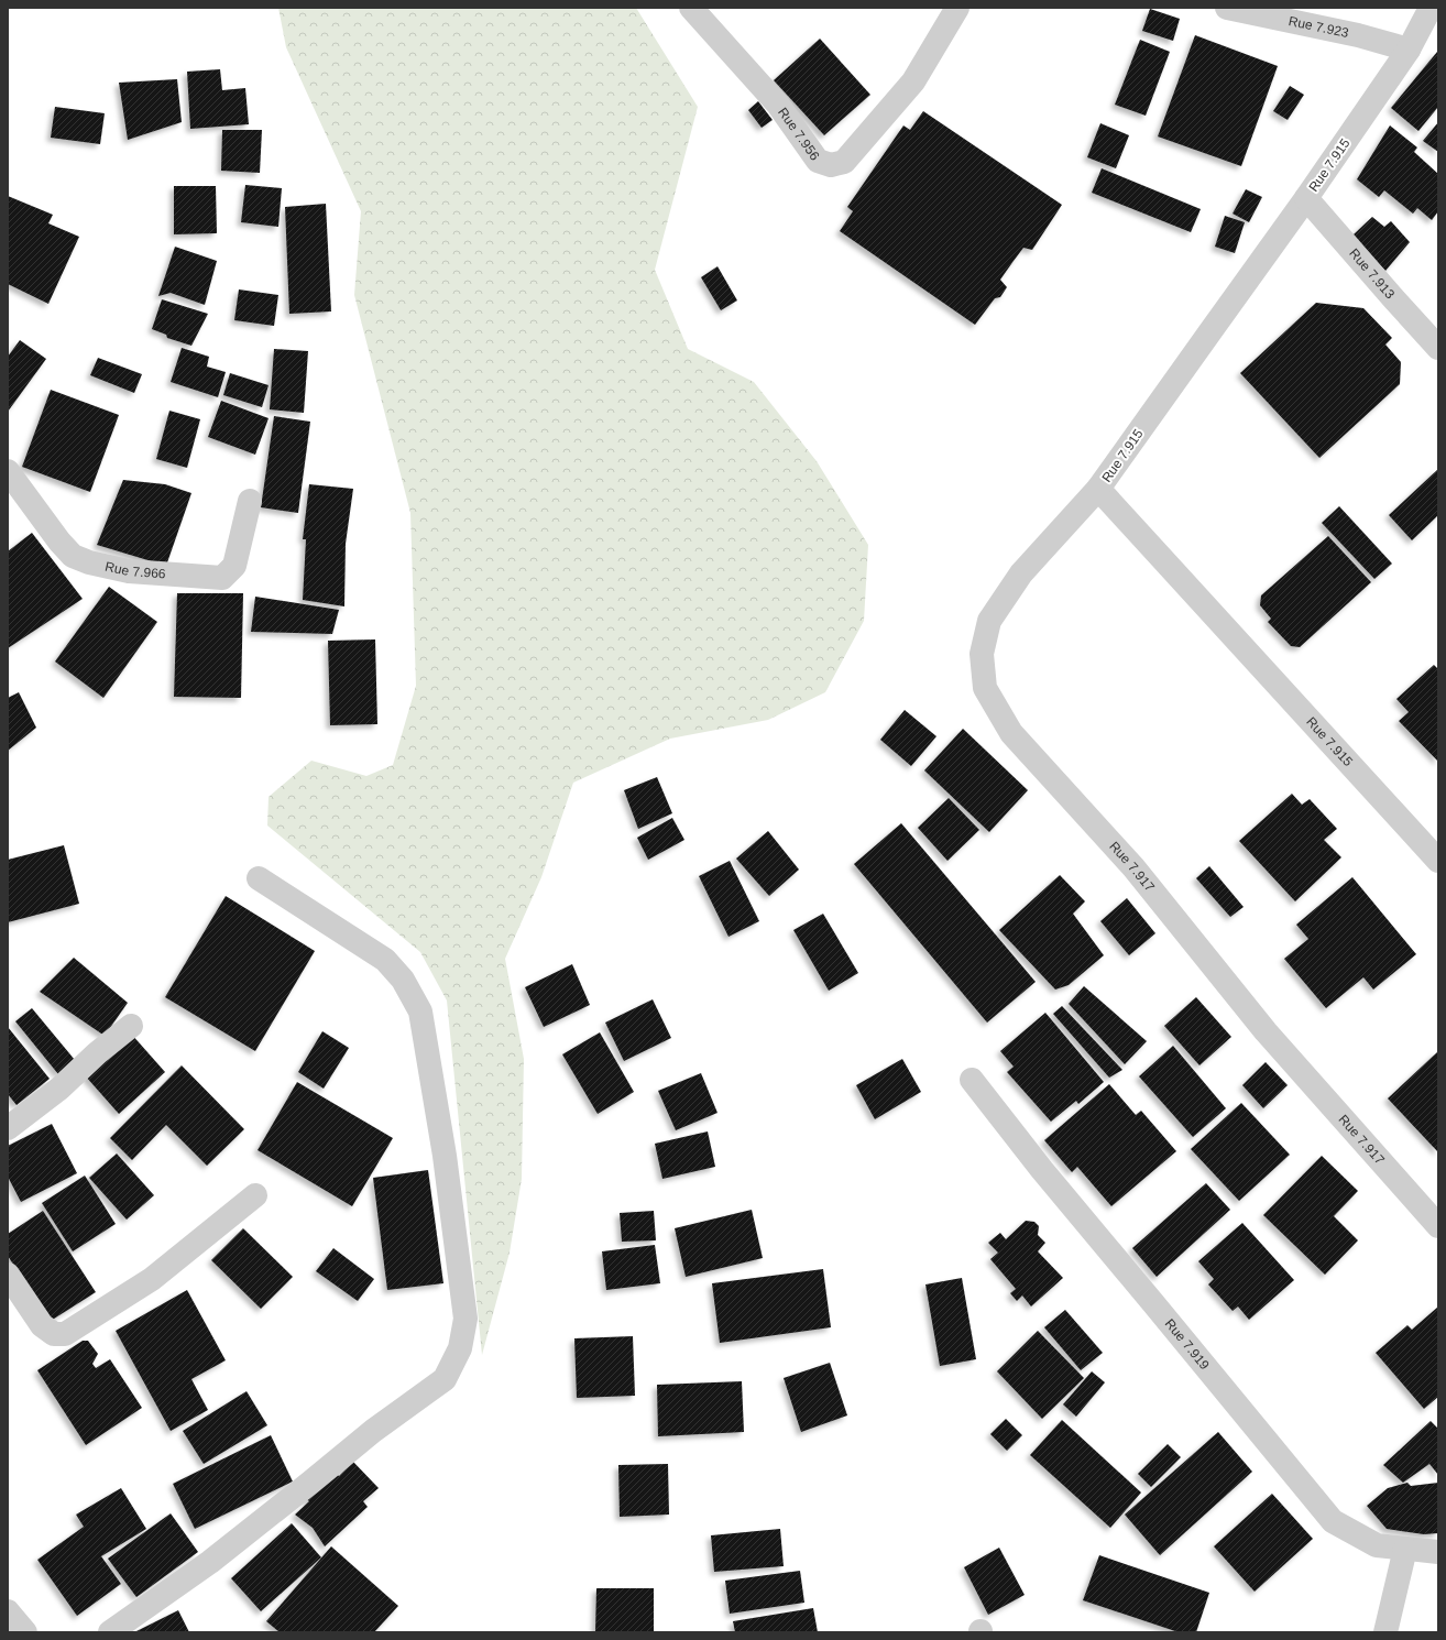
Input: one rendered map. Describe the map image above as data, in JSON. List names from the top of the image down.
{
  "streets": {
    "street": [
      "Rue 7.923",
      "Rue 7.956",
      "Rue 7.915",
      "Rue 7.913",
      "Rue 7.966",
      "Rue 7.917",
      "Rue 7.919"
    ]
  },
  "crossings": [
    ["Rue 7.923", "Rue 7.915"],
    ["Rue 7.915", "Rue 7.913"],
    ["Rue 7.915", "Rue 7.917"]
  ]
}
